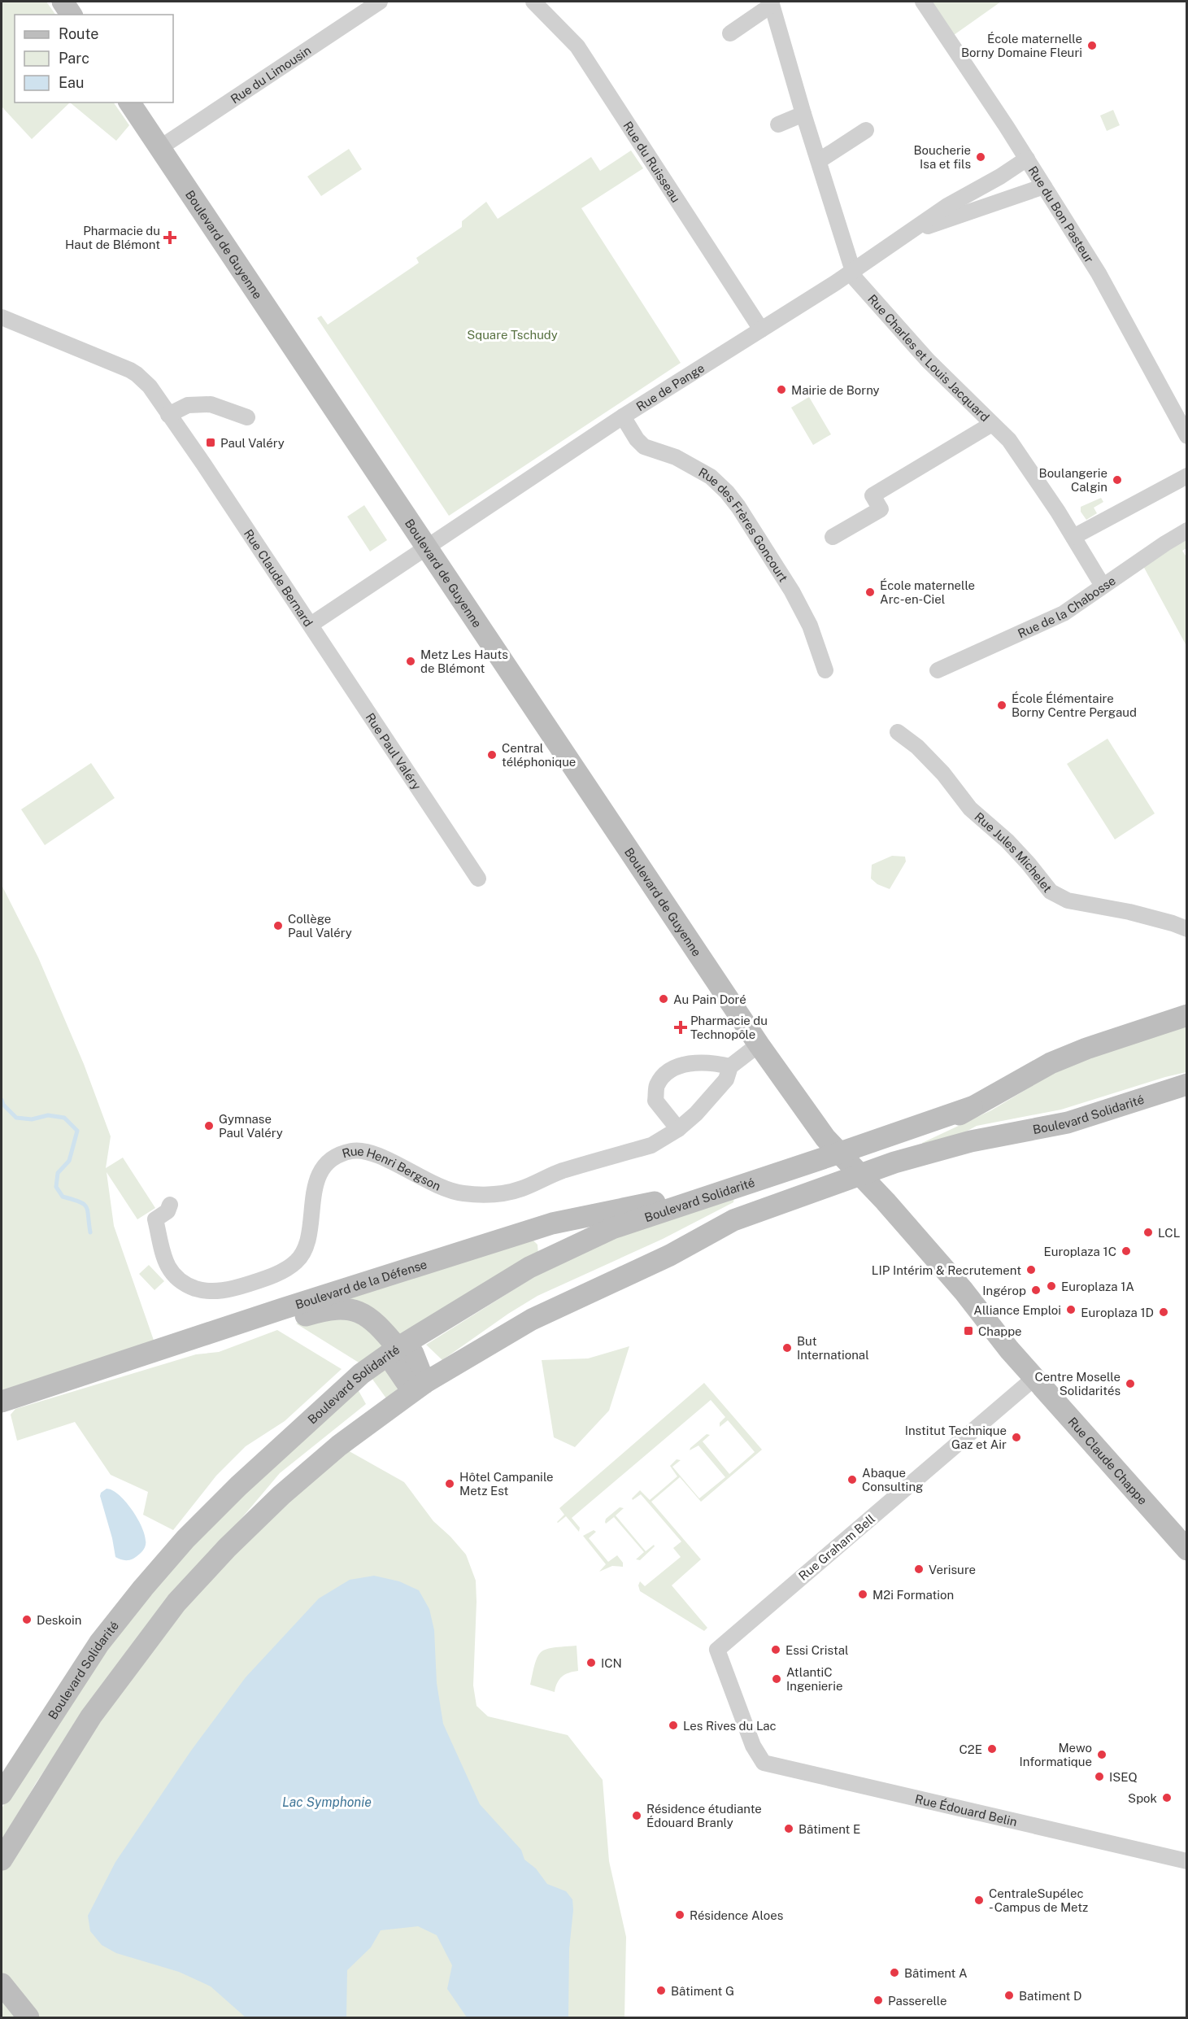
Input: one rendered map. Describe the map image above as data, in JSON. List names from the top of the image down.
{
  "streets": {
    "main road": [
      "Boulevard de Guyenne",
      "Boulevard Solidarité",
      "Boulevard de la Défense",
      "Rue Claude Chappe"
    ],
    "street": [
      "Rue du Limousin",
      "Rue du Ruisseau",
      "Rue du Bon Pasteur",
      "Rue Charles et Louis Jacquard",
      "Rue de Pange",
      "Rue des Frères Goncourt",
      "Rue Claude Bernard",
      "Rue de la Chabosse",
      "Rue Paul Valéry",
      "Rue Jules Michelet",
      "Rue Henri Bergson",
      "Rue Graham Bell",
      "Rue Édouard Belin"
    ]
  },
  "crossings": [
    ["Rue du Limousin", "Boulevard de Guyenne"],
    ["Rue du Ruisseau", "Rue de Pange"],
    ["Rue du Bon Pasteur", "Rue de Pange"],
    ["Boulevard de Guyenne", "Rue de Pange"],
    ["Boulevard de Guyenne", "Rue Claude Bernard"],
    ["Boulevard de Guyenne", "Boulevard Solidarité"],
    ["Boulevard de Guyenne", "Rue Henri Bergson"],
    ["Boulevard de Guyenne", "Rue Claude Chappe"],
    ["Rue Charles et Louis Jacquard", "Rue de Pange"],
    ["Rue Charles et Louis Jacquard", "Rue de la Chabosse"],
    ["Rue de Pange", "Rue des Frères Goncourt"],
    ["Rue de Pange", "Rue Claude Bernard"],
    ["Rue Claude Bernard", "Rue Paul Valéry"],
    ["Boulevard Solidarité", "Boulevard de la Défense"],
    ["Boulevard Solidarité", "Rue Claude Chappe"],
    ["Rue Claude Chappe", "Rue Graham Bell"],
    ["Rue Graham Bell", "Rue Édouard Belin"]
  ],
  "water": ["Lac Symphonie"],
  "parks": ["Square Tschudy"],
  "places": {
    "other": [
      "École maternelle Borny Domaine Fleuri",
      "Boucherie Isa et fils",
      "Mairie de Borny",
      "Boulangerie Calgin",
      "École maternelle Arc-en-Ciel",
      "Metz Les Hauts de Blémont",
      "École Élémentaire Borny Centre Pergaud",
      "Central téléphonique",
      "Collège Paul Valéry",
      "Au Pain Doré",
      "Gymnase Paul Valéry",
      "LCL",
      "Europlaza 1C",
      "LIP Intérim & Recrutement",
      "Europlaza 1A",
      "Ingérop",
      "Alliance Emploi",
      "Europlaza 1D",
      "But International",
      "Centre Moselle Solidarités",
      "Institut Technique Gaz et Air",
      "Abaque Consulting",
      "Hôtel Campanile Metz Est",
      "Verisure",
      "M2i Formation",
      "Deskoin",
      "Essi Cristal",
      "ICN",
      "AtlantiC Ingenierie",
      "Les Rives du Lac",
      "C2E",
      "Mewo Informatique",
      "ISEQ",
      "Spok",
      "Résidence étudiante Édouard Branly",
      "Bâtiment E",
      "CentraleSupélec - Campus de Metz",
      "Résidence Aloes",
      "Bâtiment A",
      "Bâtiment G",
      "Batiment D",
      "Passerelle"
    ],
    "health": ["Pharmacie du Haut de Blémont", "Pharmacie du Technopôle"],
    "transit": ["Paul Valéry", "Chappe"]
  },
  "legend": ["Route", "Parc", "Eau"]
}
